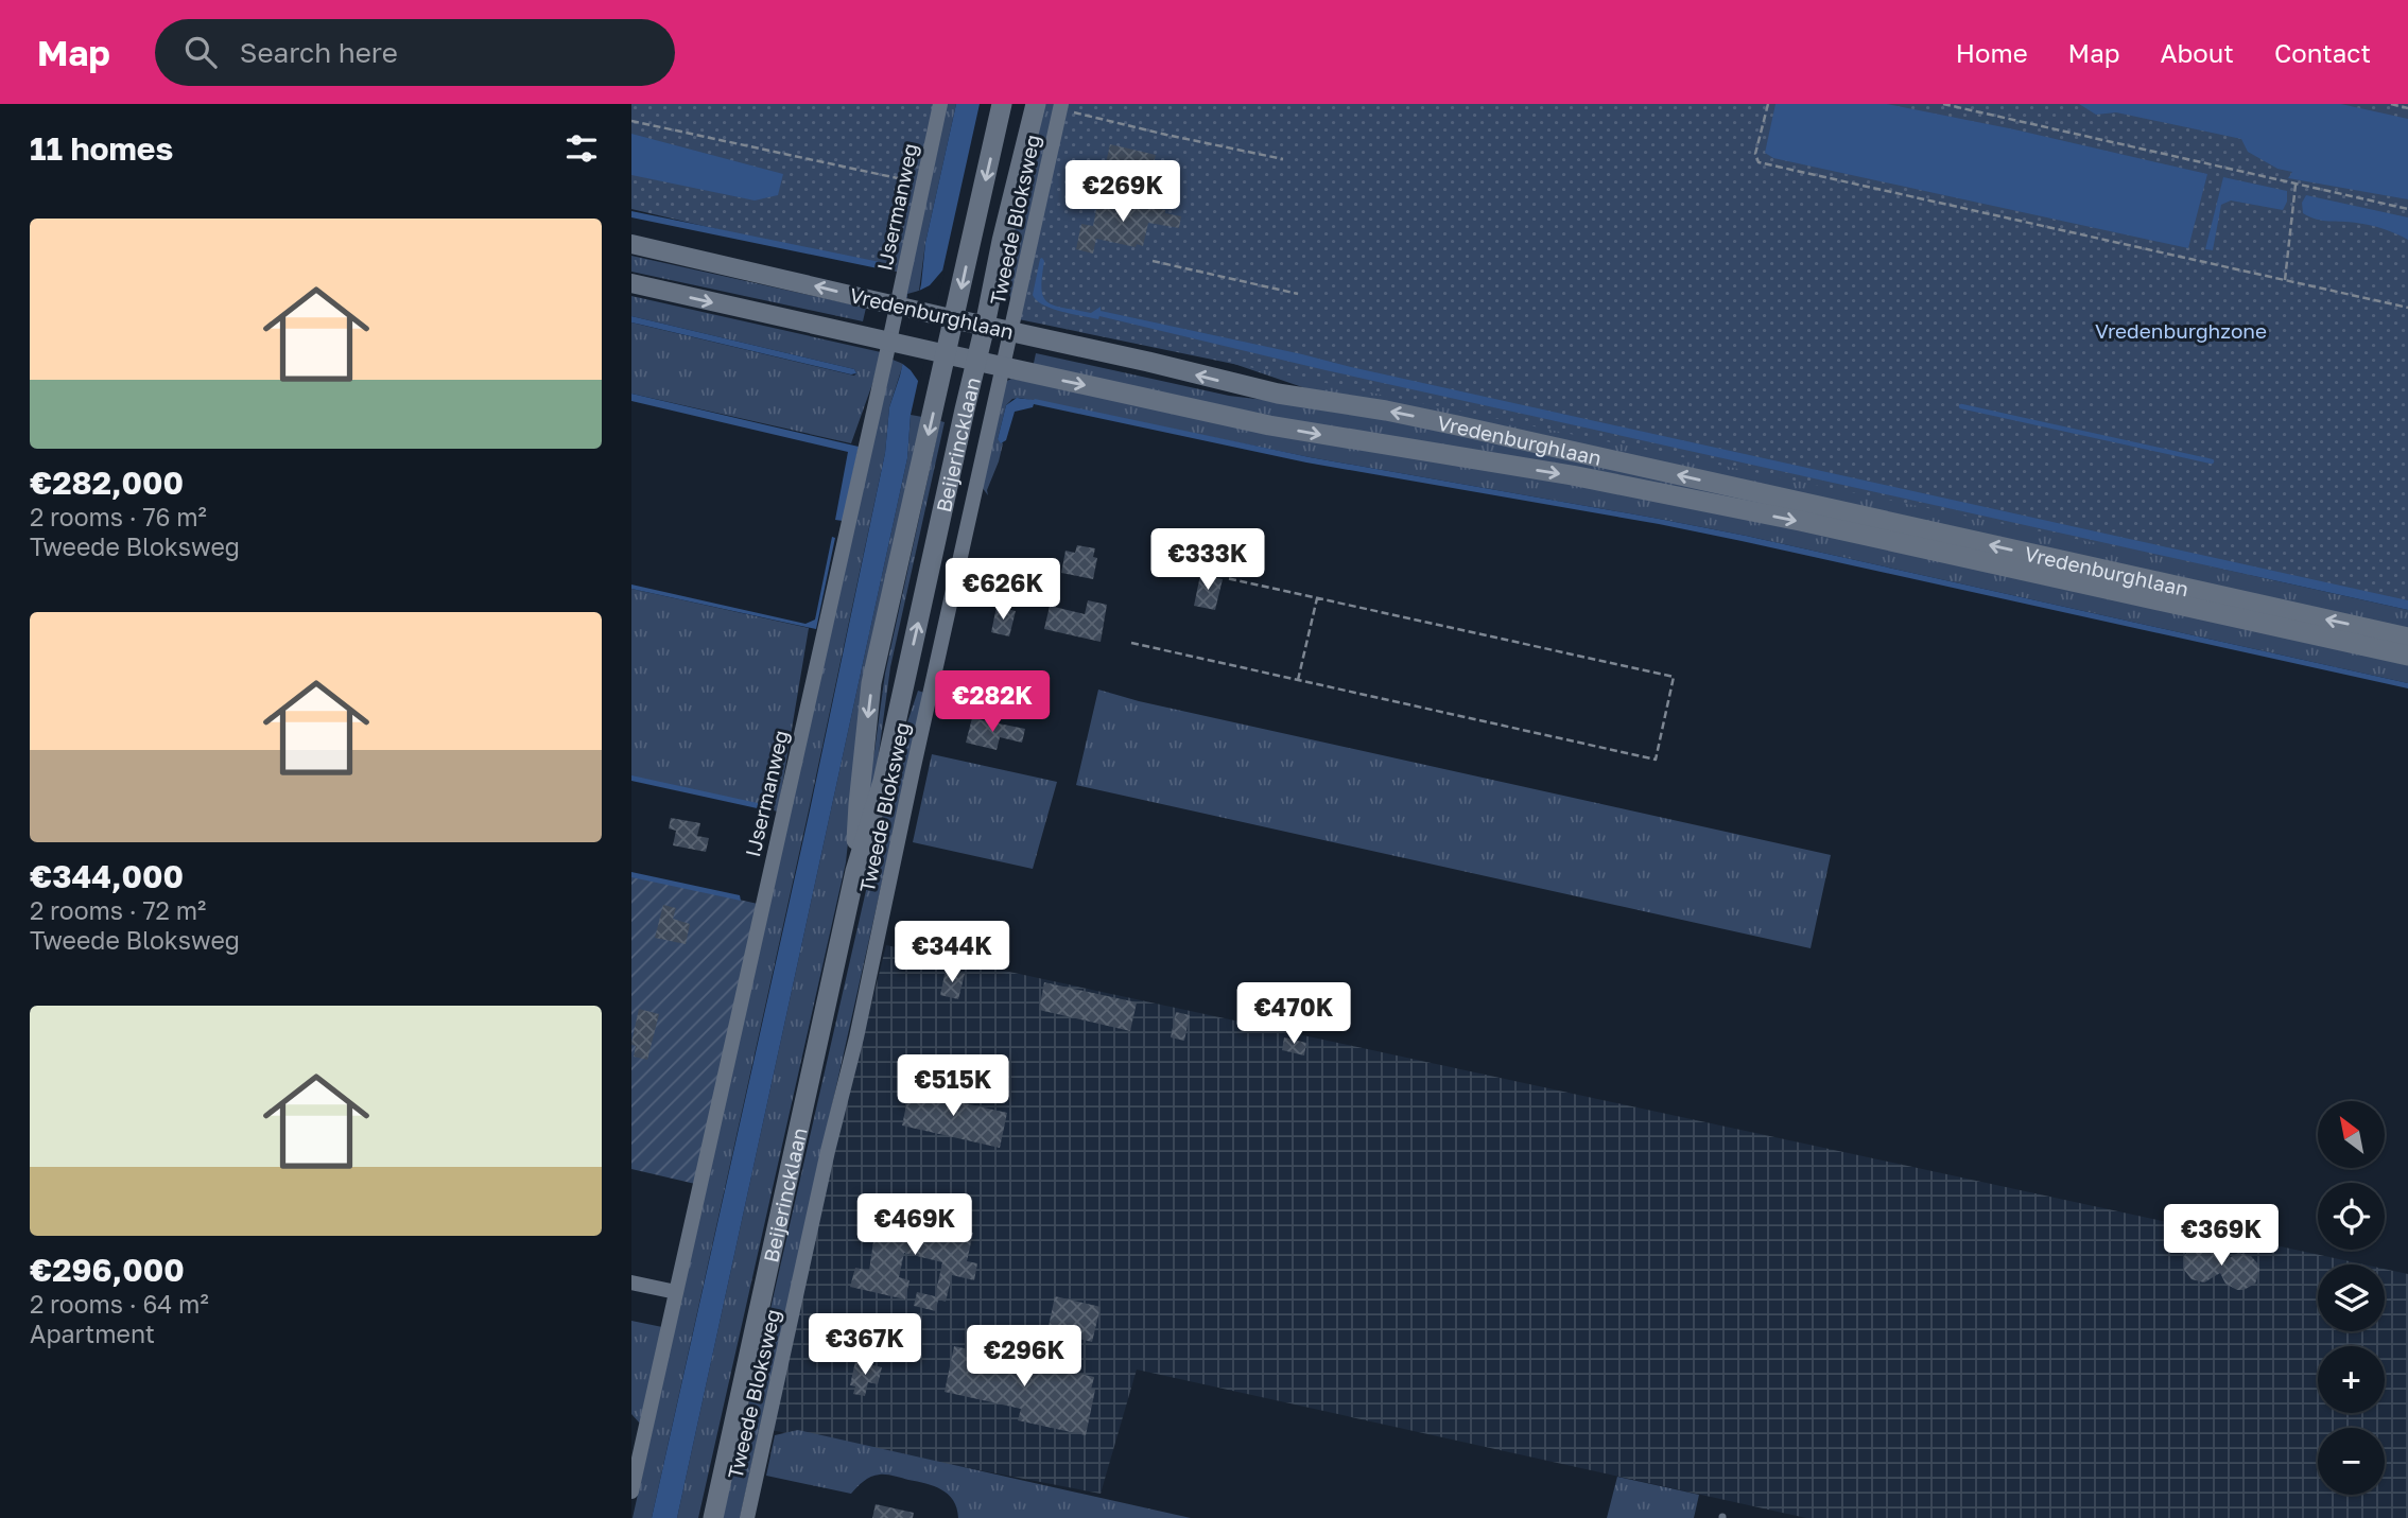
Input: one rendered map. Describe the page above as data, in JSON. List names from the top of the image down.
{
  "streets": {
    "main road": ["Vredenburghlaan", "Beijerincklaan"],
    "street": ["IJsermanweg", "Tweede Bloksweg"]
  },
  "crossings": [
    ["IJsermanweg", "Vredenburghlaan"],
    ["Tweede Bloksweg", "Vredenburghlaan"],
    ["Vredenburghlaan", "Beijerincklaan"]
  ],
  "parks": ["Vredenburghzone"],
  "north": "top left",
  "page": {
    "header": "Map",
    "search": "Search here",
    "nav": [
      "Home",
      "Map",
      "About",
      "Contact"
    ],
    "heading": "11 homes",
    "price": [
      "€269K",
      "€333K",
      "€626K",
      "€282K",
      "€344K",
      "€470K",
      "€515K",
      "€469K",
      "€369K",
      "€367K",
      "€296K"
    ],
    "list": [
      {
        "name": "€282,000",
        "note": "2 rooms · 76 m² · Tweede Bloksweg"
      },
      {
        "name": "€344,000",
        "note": "2 rooms · 72 m² · Tweede Bloksweg"
      },
      {
        "name": "€296,000",
        "note": "2 rooms · 64 m² · Apartment"
      }
    ],
    "map_buttons": ["+", "−"]
  }
}
